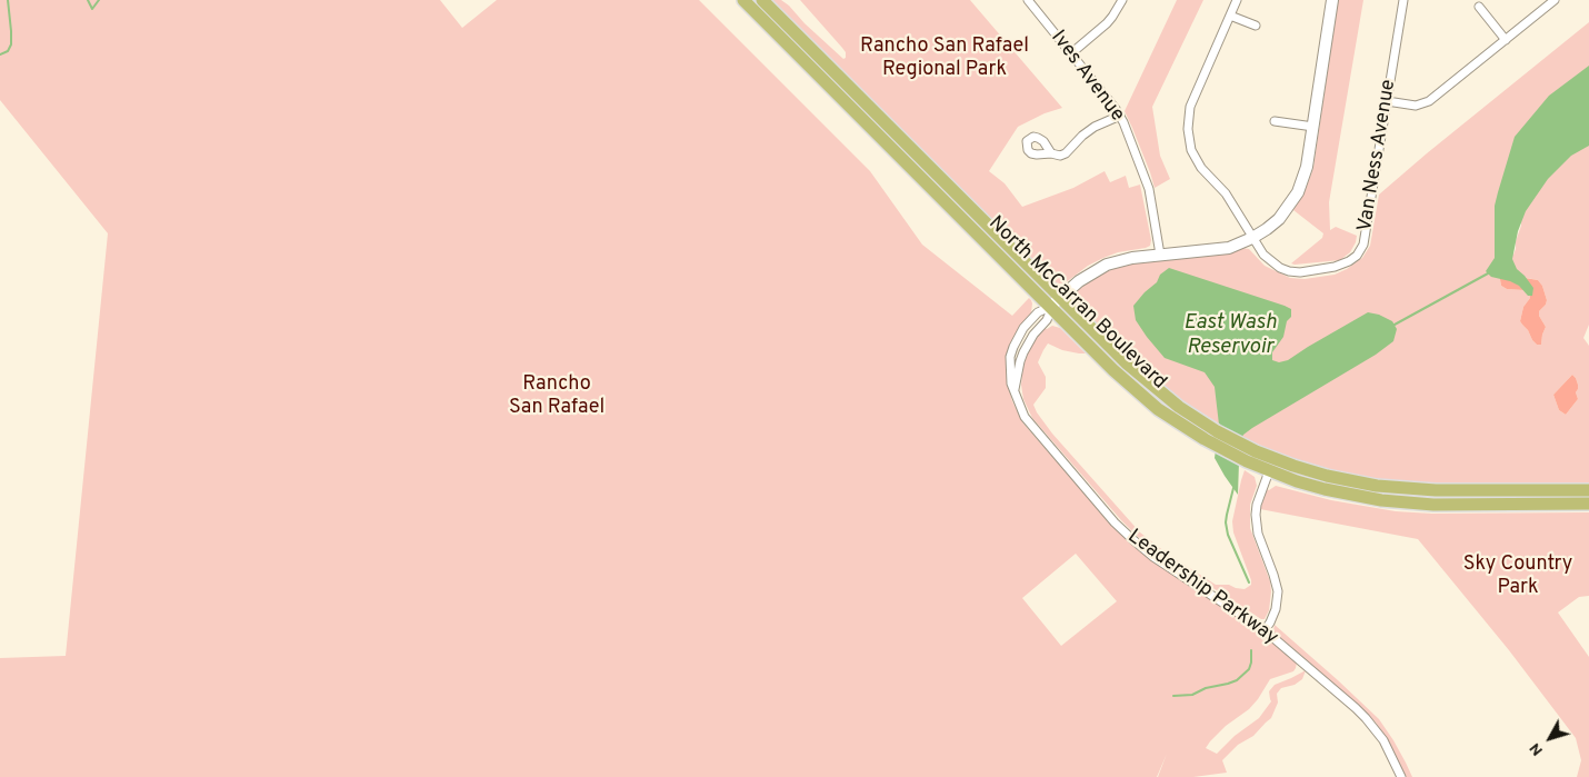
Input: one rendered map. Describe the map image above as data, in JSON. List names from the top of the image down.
{
  "streets": {
    "main road": ["North McCarran Boulevard"],
    "street": ["Ives Avenue", "Van Ness Avenue", "Leadership Parkway"]
  },
  "crossings": [
    ["North McCarran Boulevard", "Leadership Parkway"]
  ],
  "water": ["East Wash Reservoir"],
  "parks": ["Rancho San Rafael Regional Park", "Rancho San Rafael", "Sky Country Park"],
  "north": "bottom left"
}
